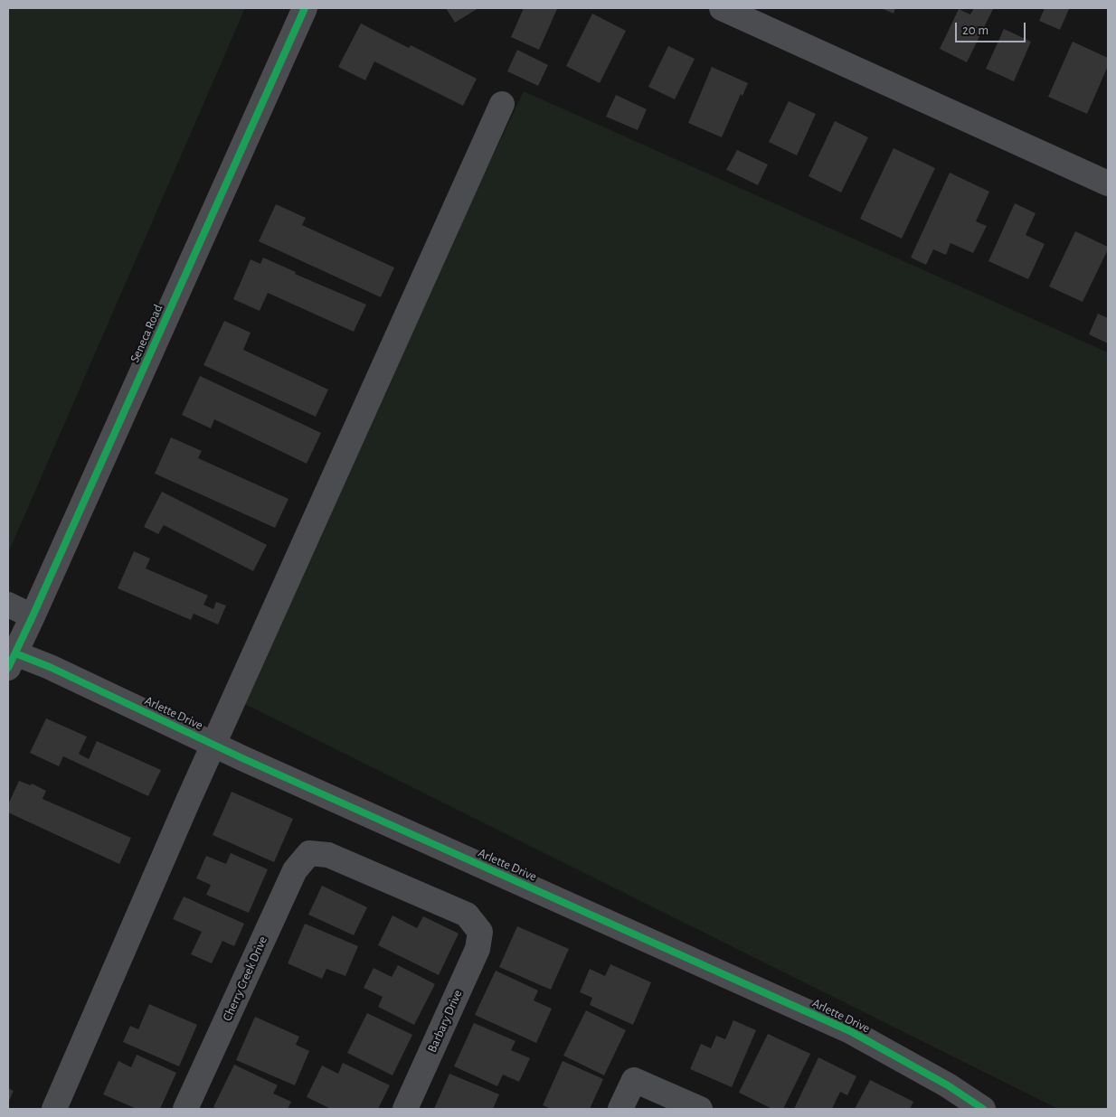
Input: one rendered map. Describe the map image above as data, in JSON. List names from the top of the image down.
{
  "streets": {
    "street": [
      "Seneca Road",
      "Arlette Drive",
      "Cherry Creek Drive",
      "Barbary Drive"
    ]
  },
  "crossings": [
    ["Seneca Road", "Arlette Drive"],
    ["Cherry Creek Drive", "Barbary Drive"]
  ],
  "scale_bar": "20 m"
}
